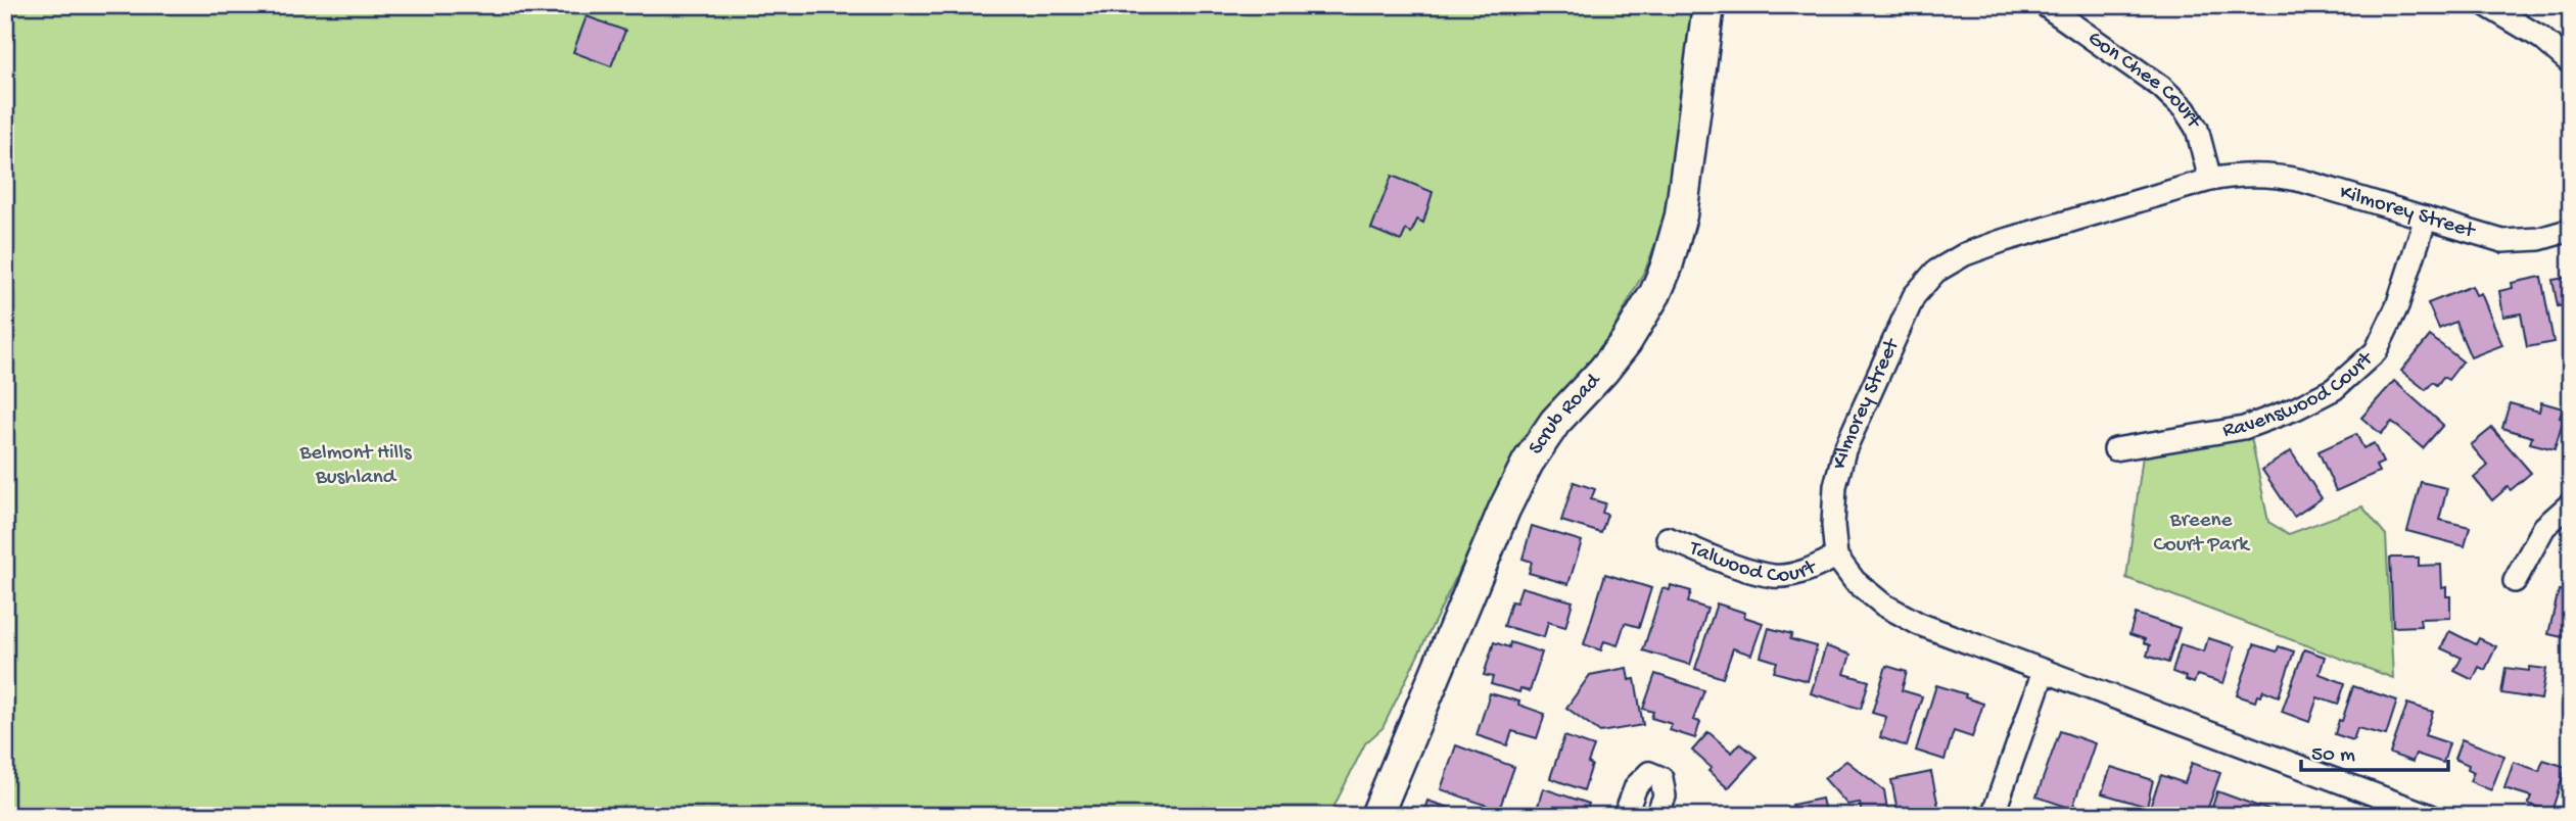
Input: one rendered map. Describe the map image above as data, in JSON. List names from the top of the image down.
{
  "streets": {
    "main road": ["Scrub Road"],
    "street": [
      "Gon Chee Court",
      "Kilmorey Street",
      "Ravenswood Court",
      "Talwood Court"
    ]
  },
  "crossings": [
    ["Gon Chee Court", "Kilmorey Street"],
    ["Kilmorey Street", "Ravenswood Court"],
    ["Kilmorey Street", "Talwood Court"]
  ],
  "parks": ["Belmont Hills Bushland", "Breene Court Park"],
  "scale_bar": "50 m"
}
